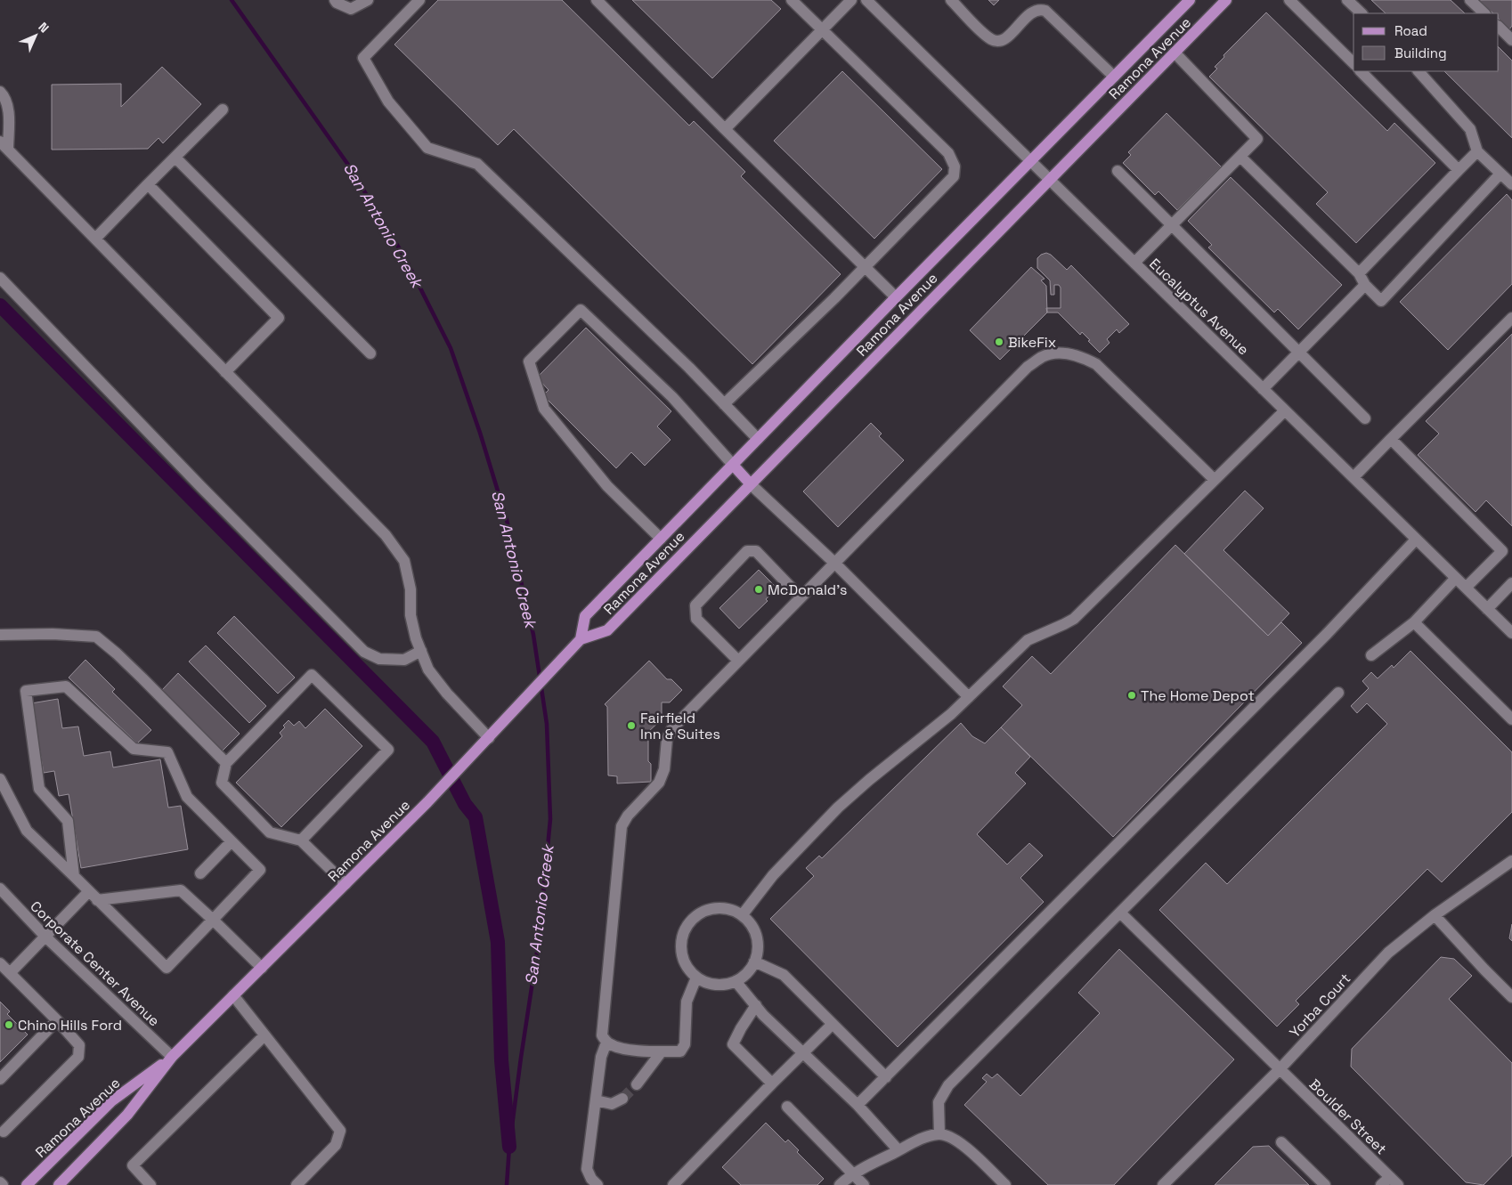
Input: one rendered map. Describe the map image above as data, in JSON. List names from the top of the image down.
{
  "streets": {
    "main road": ["Ramona Avenue"],
    "street": [
      "Eucalyptus Avenue",
      "Corporate Center Avenue",
      "Yorba Court",
      "Boulder Street"
    ]
  },
  "crossings": [
    ["Ramona Avenue", "Eucalyptus Avenue"],
    ["Ramona Avenue", "Corporate Center Avenue"],
    ["Yorba Court", "Boulder Street"]
  ],
  "water": ["San Antonio Creek"],
  "places": [
    "BikeFix",
    "McDonald's",
    "The Home Depot",
    "Fairfield Inn & Suites",
    "Chino Hills Ford"
  ],
  "legend": ["Road", "Building"],
  "north": "top right"
}
